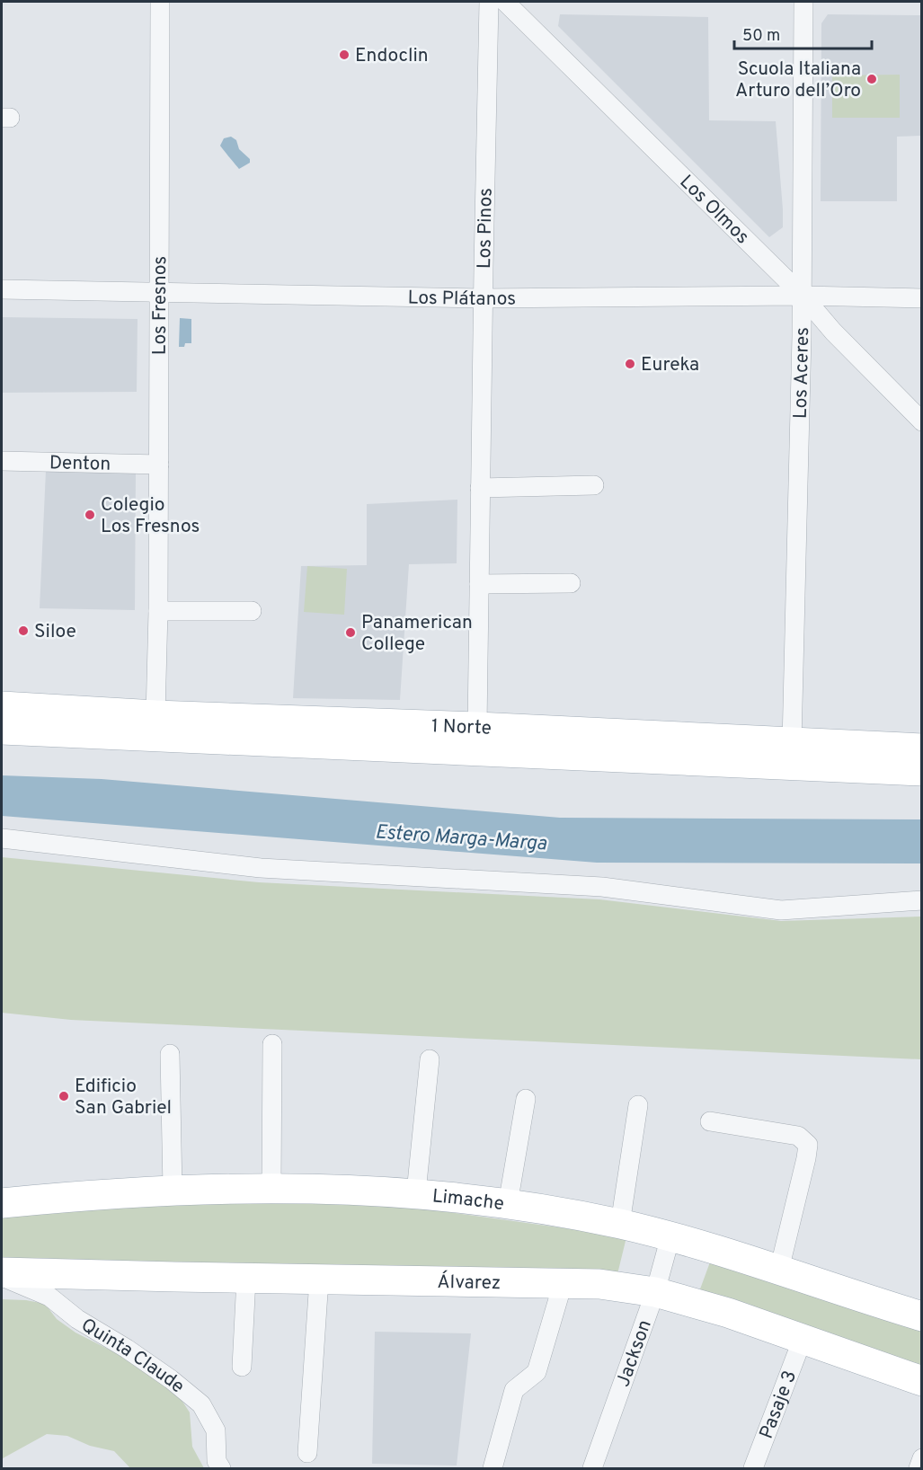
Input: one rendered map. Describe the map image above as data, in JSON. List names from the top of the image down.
{
  "streets": {
    "main road": ["1 Norte", "Limache", "Álvarez"],
    "street": [
      "Los Olmos",
      "Los Pinos",
      "Los Plátanos",
      "Los Fresnos",
      "Los Aceres",
      "Denton",
      "Jackson",
      "Quinta Claude",
      "Pasaje 3"
    ]
  },
  "crossings": [
    ["Los Olmos", "Los Plátanos"],
    ["Los Olmos", "Los Aceres"],
    ["Los Pinos", "Los Plátanos"],
    ["Los Pinos", "1 Norte"],
    ["Los Plátanos", "Los Fresnos"],
    ["Los Plátanos", "Los Aceres"],
    ["Los Fresnos", "Denton"],
    ["Los Fresnos", "1 Norte"],
    ["Los Aceres", "1 Norte"],
    ["Limache", "Jackson"],
    ["Álvarez", "Jackson"],
    ["Álvarez", "Pasaje 3"]
  ],
  "water": ["Estero Marga-Marga"],
  "places": [
    "Endoclin",
    "Scuola Italiana Arturo dell’Oro",
    "Eureka",
    "Colegio Los Fresnos",
    "Siloe",
    "Panamerican College",
    "Edificio San Gabriel"
  ],
  "scale_bar": "50 m"
}
